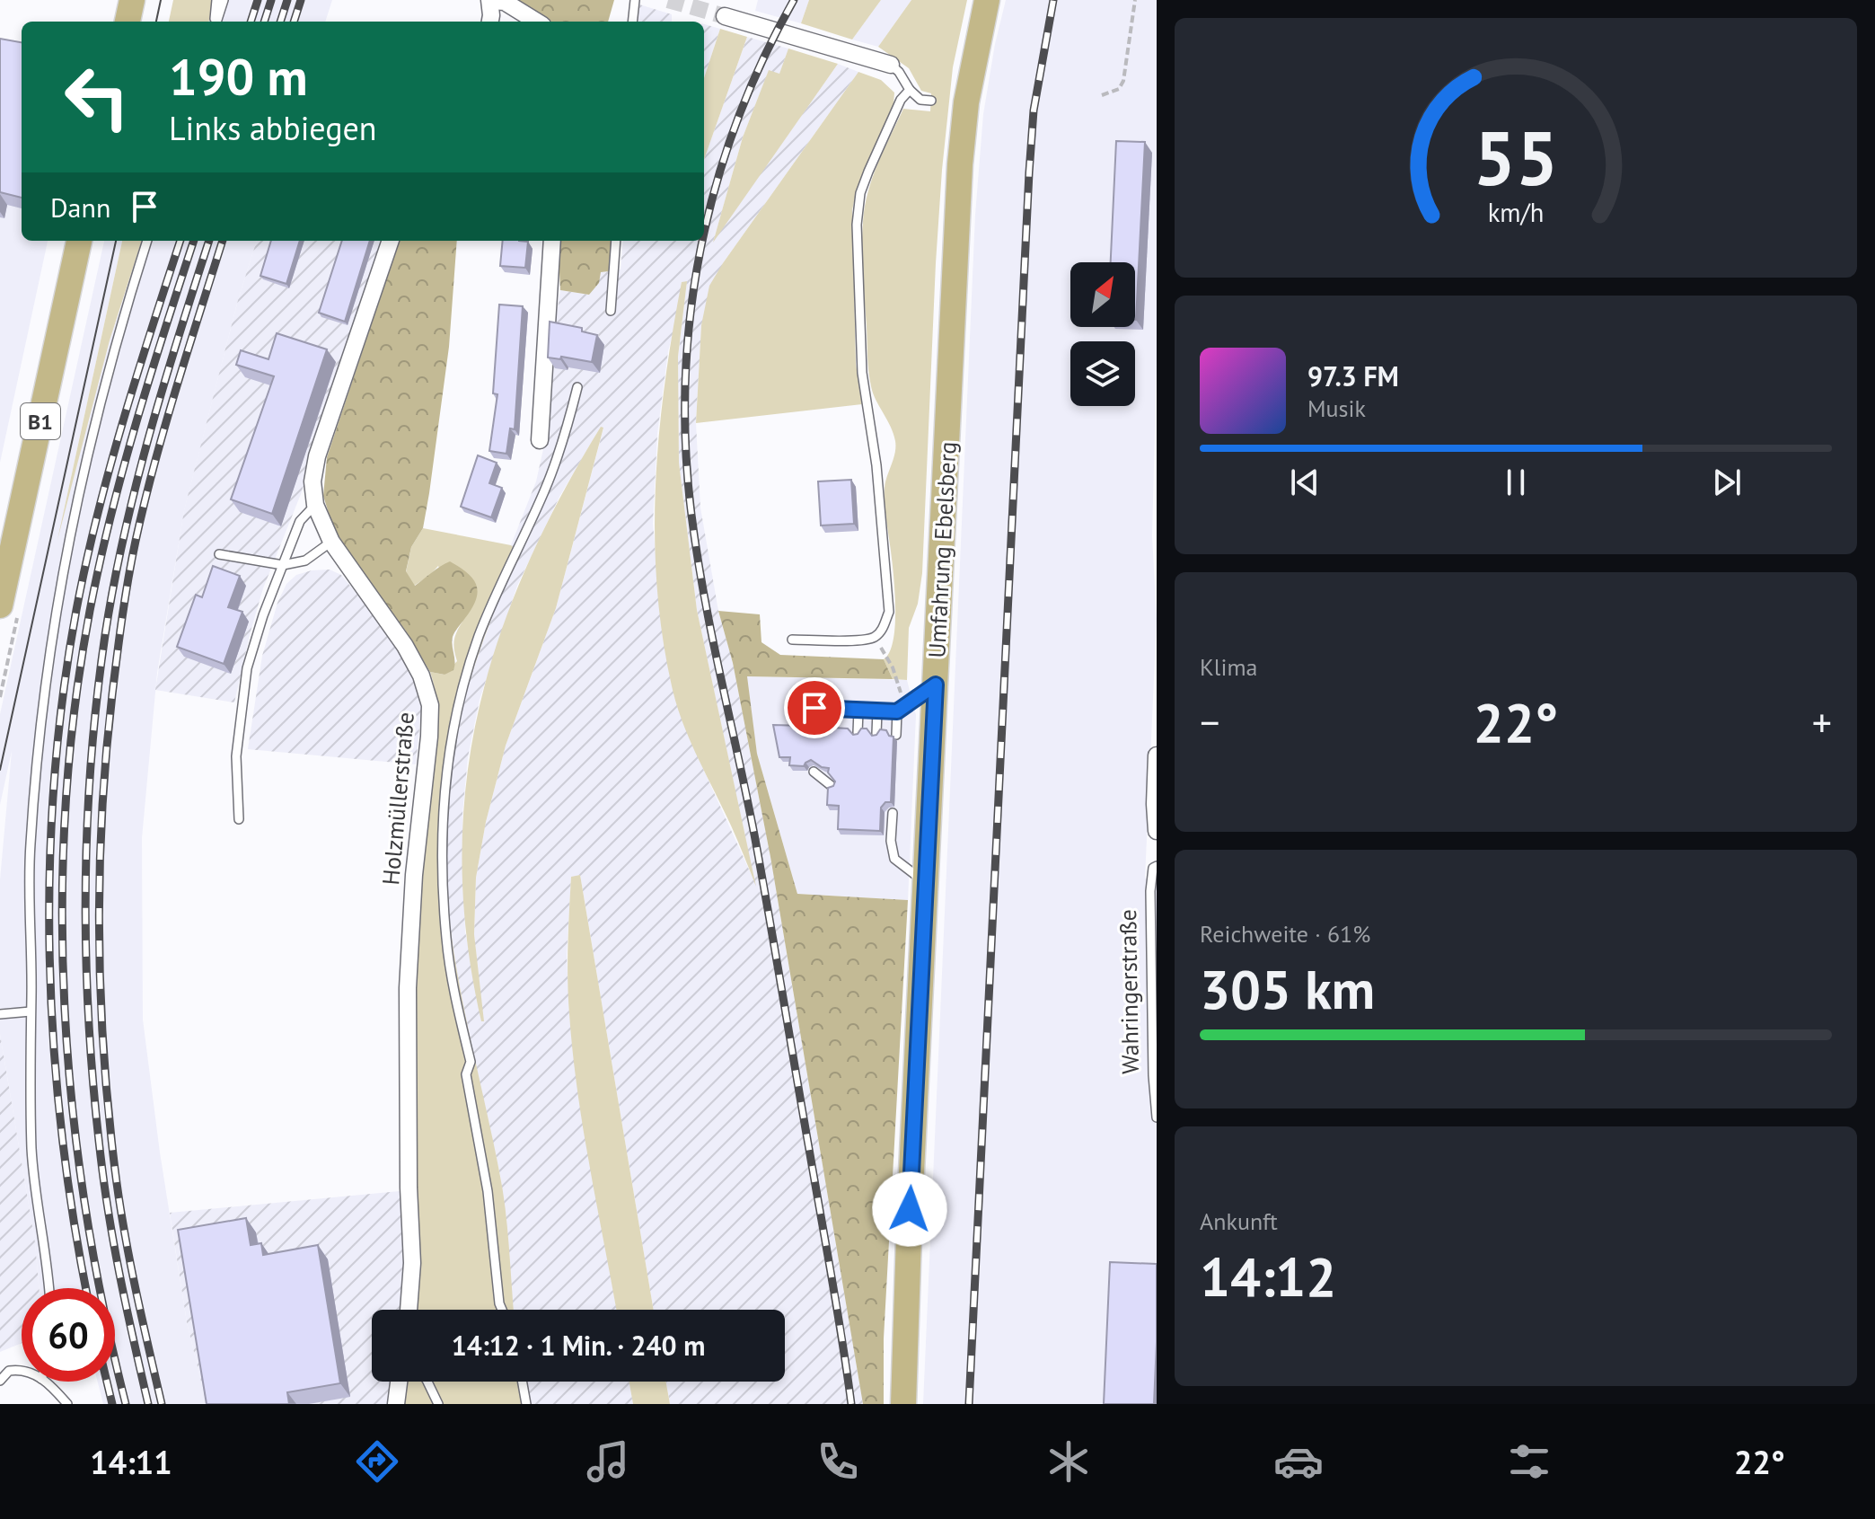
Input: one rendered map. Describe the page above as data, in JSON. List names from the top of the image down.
{
  "streets": {
    "main road": ["B1", "Umfahrung Ebelsberg"],
    "street": ["Holzmüllerstraße"],
    "lane": ["Wahringerstraße"]
  },
  "north": "top right",
  "page": {
    "turn": ["190 m", "Links abbiegen"],
    "then": "Dann",
    "song": ["97.3 FM", "Musik"],
    "tile": [
      "Klima",
      ["Reichweite · 61%", "305 km"],
      ["Ankunft", "14:12"]
    ],
    "heat": ["−", "22°", "+"],
    "limit": "60",
    "trip": "14:12 · 1 Min. · 240 m",
    "tabs": ["14:11", "22°"],
    "gauge": ["55", "km/h"]
  }
}
